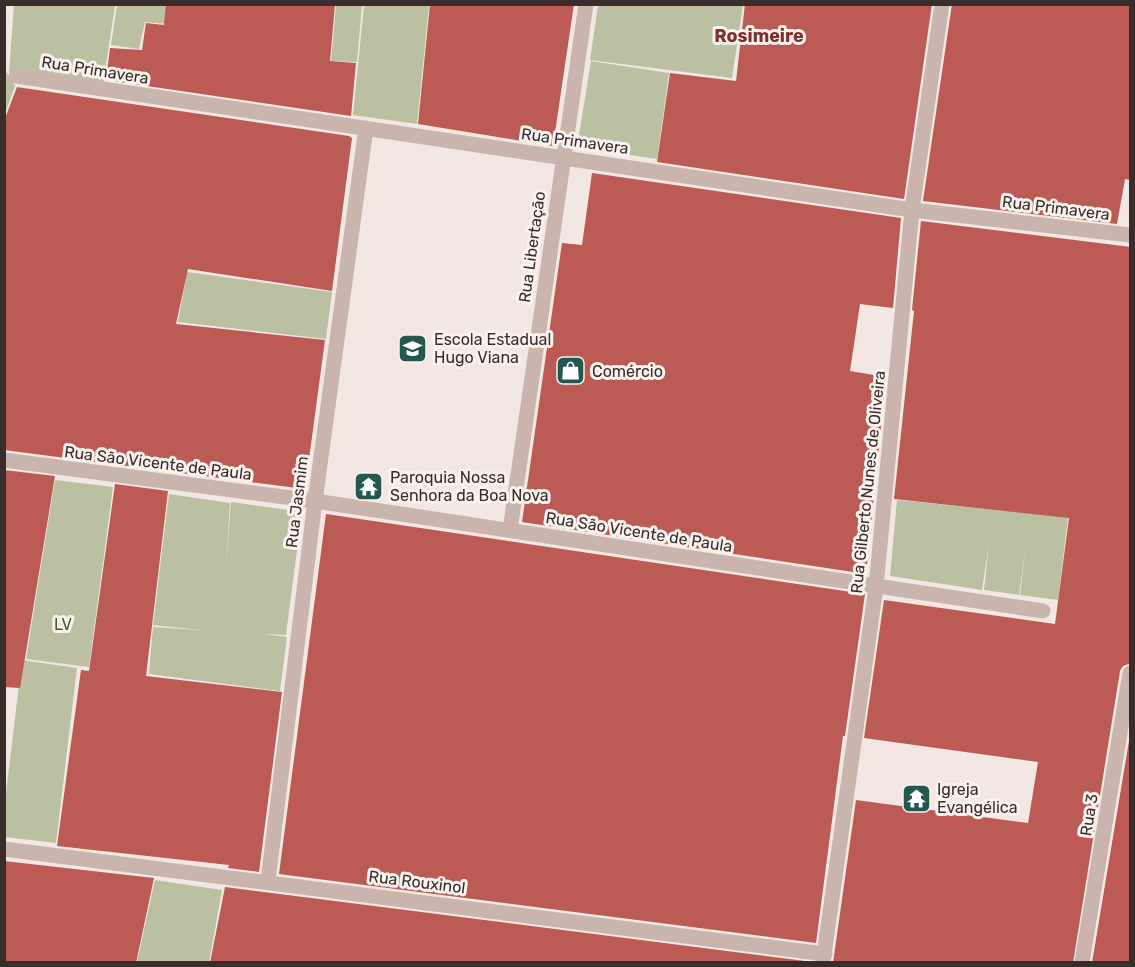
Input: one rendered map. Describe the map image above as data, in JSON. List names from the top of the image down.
{
  "streets": {
    "street": [
      "Rua Primavera",
      "Rua Libertação",
      "Rua São Vicente de Paula",
      "Rua Gilberto Nunes de Oliveira",
      "Rua Jasmim",
      "Rua 3",
      "Rua Rouxinol"
    ]
  },
  "crossings": [
    ["Rua Primavera", "Rua Libertação"],
    ["Rua Primavera", "Rua Gilberto Nunes de Oliveira"],
    ["Rua Primavera", "Rua Jasmim"],
    ["Rua Libertação", "Rua São Vicente de Paula"],
    ["Rua São Vicente de Paula", "Rua Gilberto Nunes de Oliveira"],
    ["Rua São Vicente de Paula", "Rua Jasmim"],
    ["Rua Gilberto Nunes de Oliveira", "Rua Rouxinol"],
    ["Rua Jasmim", "Rua Rouxinol"]
  ],
  "districts": ["Rosimeire"],
  "parks": ["LV"],
  "places": {
    "school or university": ["Escola Estadual Hugo Viana"],
    "shop": ["Comércio"],
    "temple": ["Paroquia Nossa Senhora da Boa Nova", "Igreja Evangélica"]
  }
}
